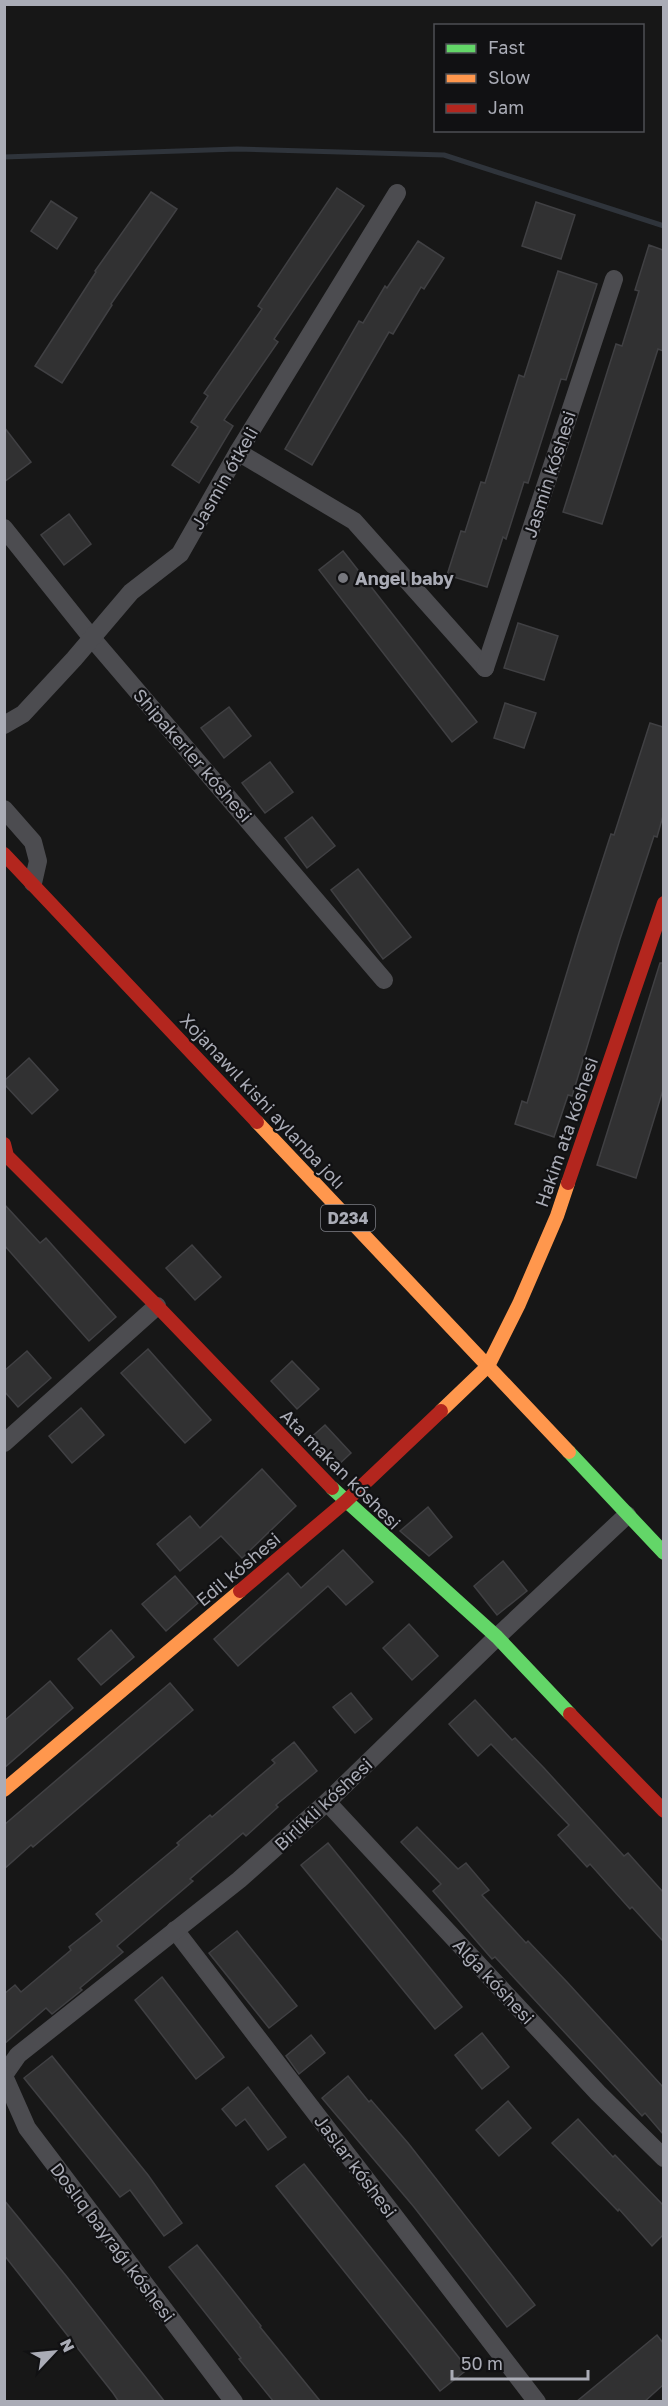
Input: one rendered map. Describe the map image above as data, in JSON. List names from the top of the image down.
{
  "streets": {
    "street": [
      "Jasmin kóshesi",
      "Jasmin ótkeli",
      "Shipakerler kóshesi",
      "Xojanawıl kishi aylanba jolı",
      "Hakim ata kóshesi",
      "D234",
      "Ata makan kóshesi",
      "Edil kóshesi",
      "Birlikli kóshesi",
      "Alǵa kóshesi",
      "Jaslar kóshesi",
      "Doslıq bayraǵı kóshesi"
    ]
  },
  "crossings": [
    ["Jasmin kóshesi", "Jasmin ótkeli"],
    ["Jasmin ótkeli", "Shipakerler kóshesi"],
    ["Xojanawıl kishi aylanba jolı", "Hakim ata kóshesi"],
    ["Xojanawıl kishi aylanba jolı", "Edil kóshesi"],
    ["Xojanawıl kishi aylanba jolı", "Birlikli kóshesi"],
    ["Hakim ata kóshesi", "Edil kóshesi"],
    ["Ata makan kóshesi", "Edil kóshesi"],
    ["Ata makan kóshesi", "Birlikli kóshesi"],
    ["Birlikli kóshesi", "Alǵa kóshesi"],
    ["Birlikli kóshesi", "Jaslar kóshesi"],
    ["Birlikli kóshesi", "Doslıq bayraǵı kóshesi"]
  ],
  "places": ["Angel baby"],
  "legend": ["Fast", "Slow", "Jam"],
  "scale_bar": "50 m",
  "north": "top right"
}
